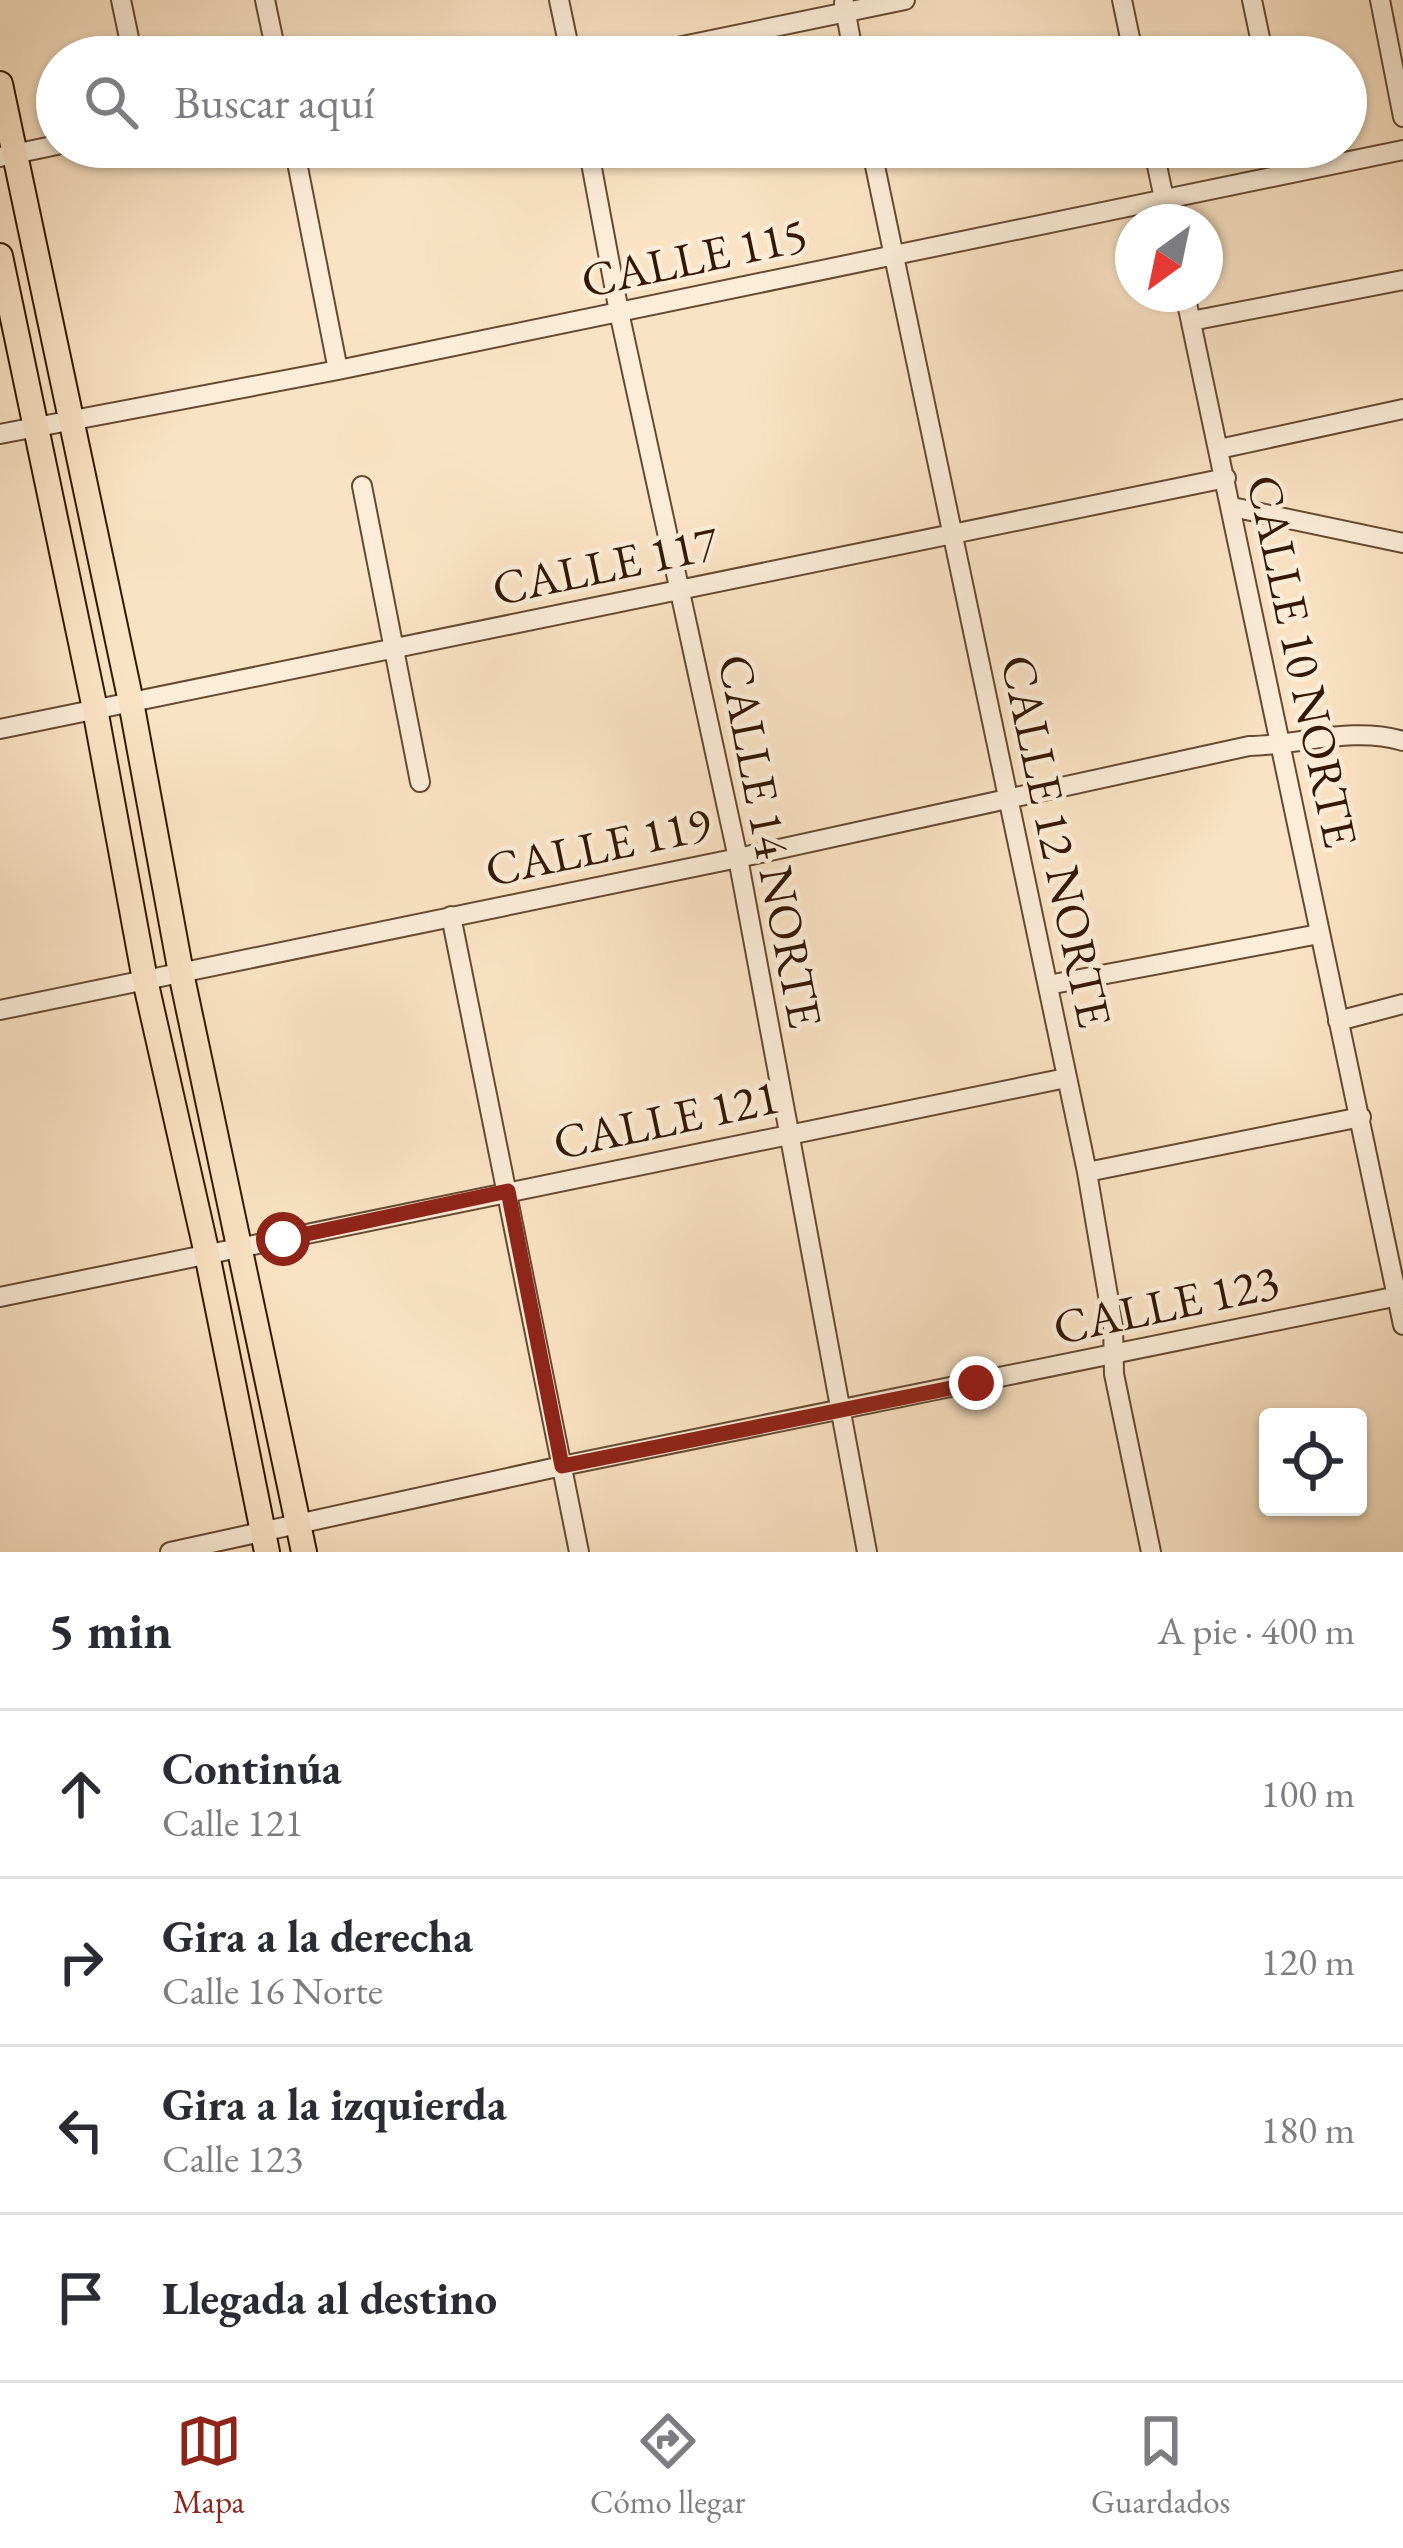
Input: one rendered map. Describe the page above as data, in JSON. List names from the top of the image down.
{
  "streets": {
    "street": [
      "CALLE 115",
      "CALLE 117",
      "CALLE 10 NORTE",
      "CALLE 14 NORTE",
      "CALLE 12 NORTE",
      "CALLE 119",
      "CALLE 121",
      "CALLE 123"
    ]
  },
  "crossings": [
    ["CALLE 115", "CALLE 14 NORTE"],
    ["CALLE 115", "CALLE 12 NORTE"],
    ["CALLE 117", "CALLE 10 NORTE"],
    ["CALLE 117", "CALLE 14 NORTE"],
    ["CALLE 117", "CALLE 12 NORTE"],
    ["CALLE 10 NORTE", "CALLE 119"],
    ["CALLE 10 NORTE", "CALLE 123"],
    ["CALLE 14 NORTE", "CALLE 119"],
    ["CALLE 14 NORTE", "CALLE 121"],
    ["CALLE 14 NORTE", "CALLE 123"],
    ["CALLE 12 NORTE", "CALLE 119"],
    ["CALLE 12 NORTE", "CALLE 121"],
    ["CALLE 12 NORTE", "CALLE 123"]
  ],
  "north": "bottom left",
  "page": {
    "search": "Buscar aquí",
    "heading": ["5 min", "A pie · 400 m"],
    "list": [
      ["Continúa", "Calle 121", "100 m"],
      ["Gira a la derecha", "Calle 16 Norte", "120 m"],
      ["Gira a la izquierda", "Calle 123", "180 m"],
      "Llegada al destino"
    ],
    "nav": ["Mapa", "Cómo llegar", "Guardados"]
  }
}
